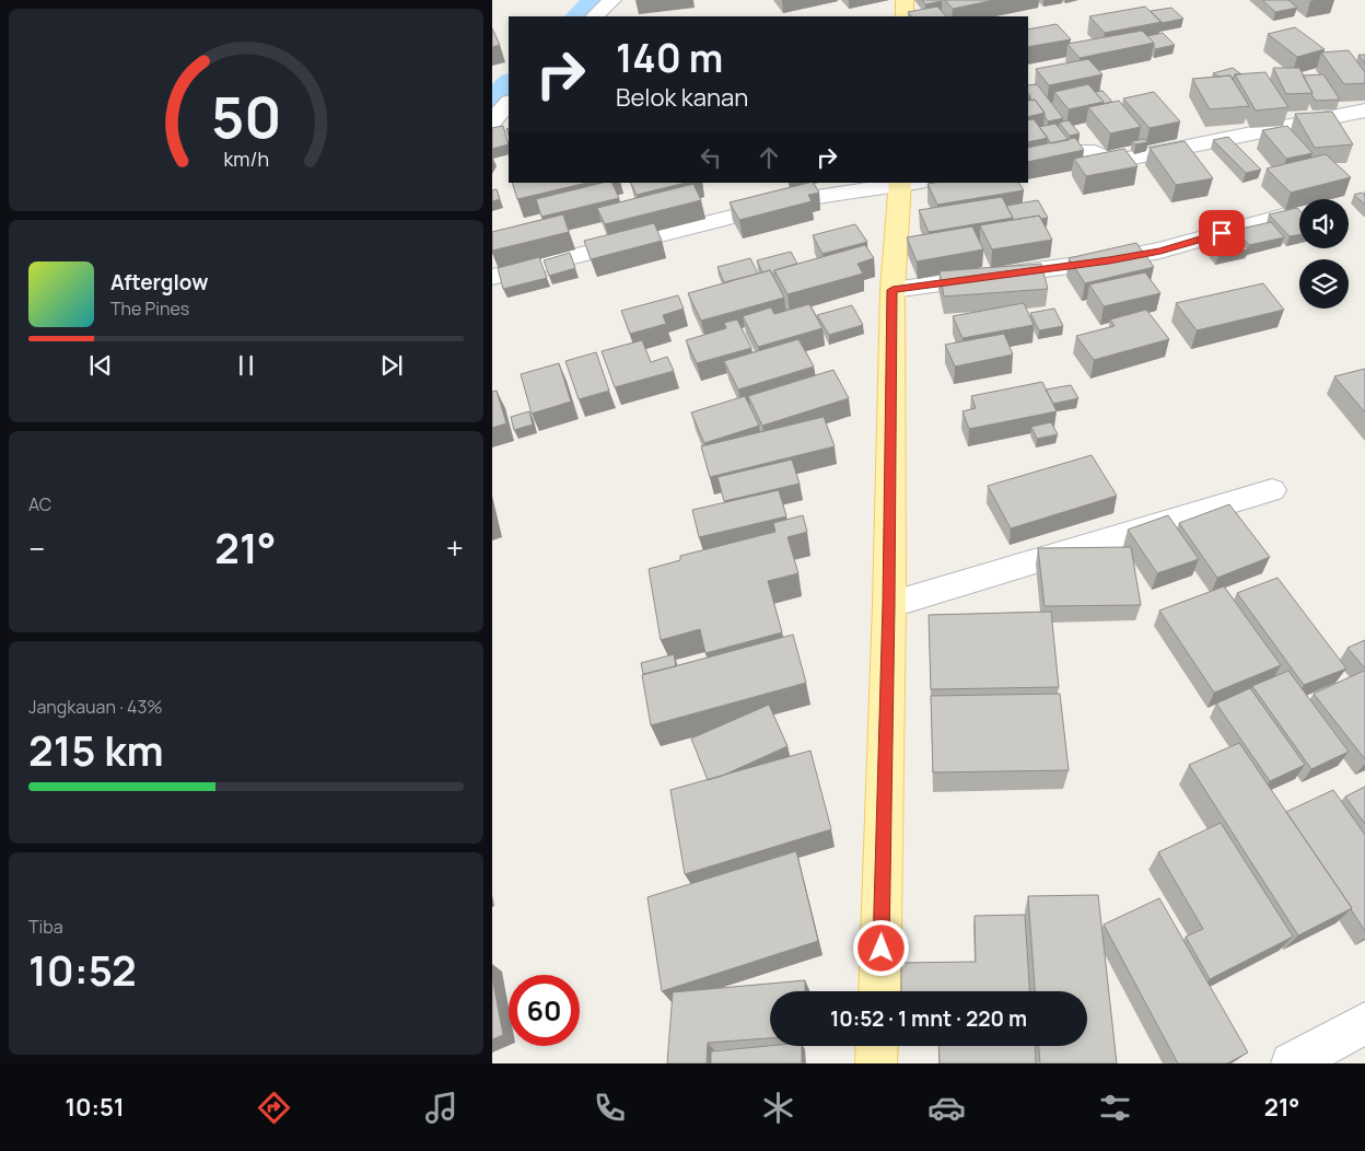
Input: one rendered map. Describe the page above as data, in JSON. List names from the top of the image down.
{
  "page": {
    "turn": ["140 m", "Belok kanan"],
    "song": ["Afterglow", "The Pines"],
    "tile": [
      "AC",
      ["Jangkauan · 43%", "215 km"],
      ["Tiba", "10:52"]
    ],
    "heat": ["−", "21°", "+"],
    "limit": "60",
    "trip": "10:52 · 1 mnt · 220 m",
    "tabs": ["10:51", "21°"],
    "gauge": ["50", "km/h"]
  }
}
